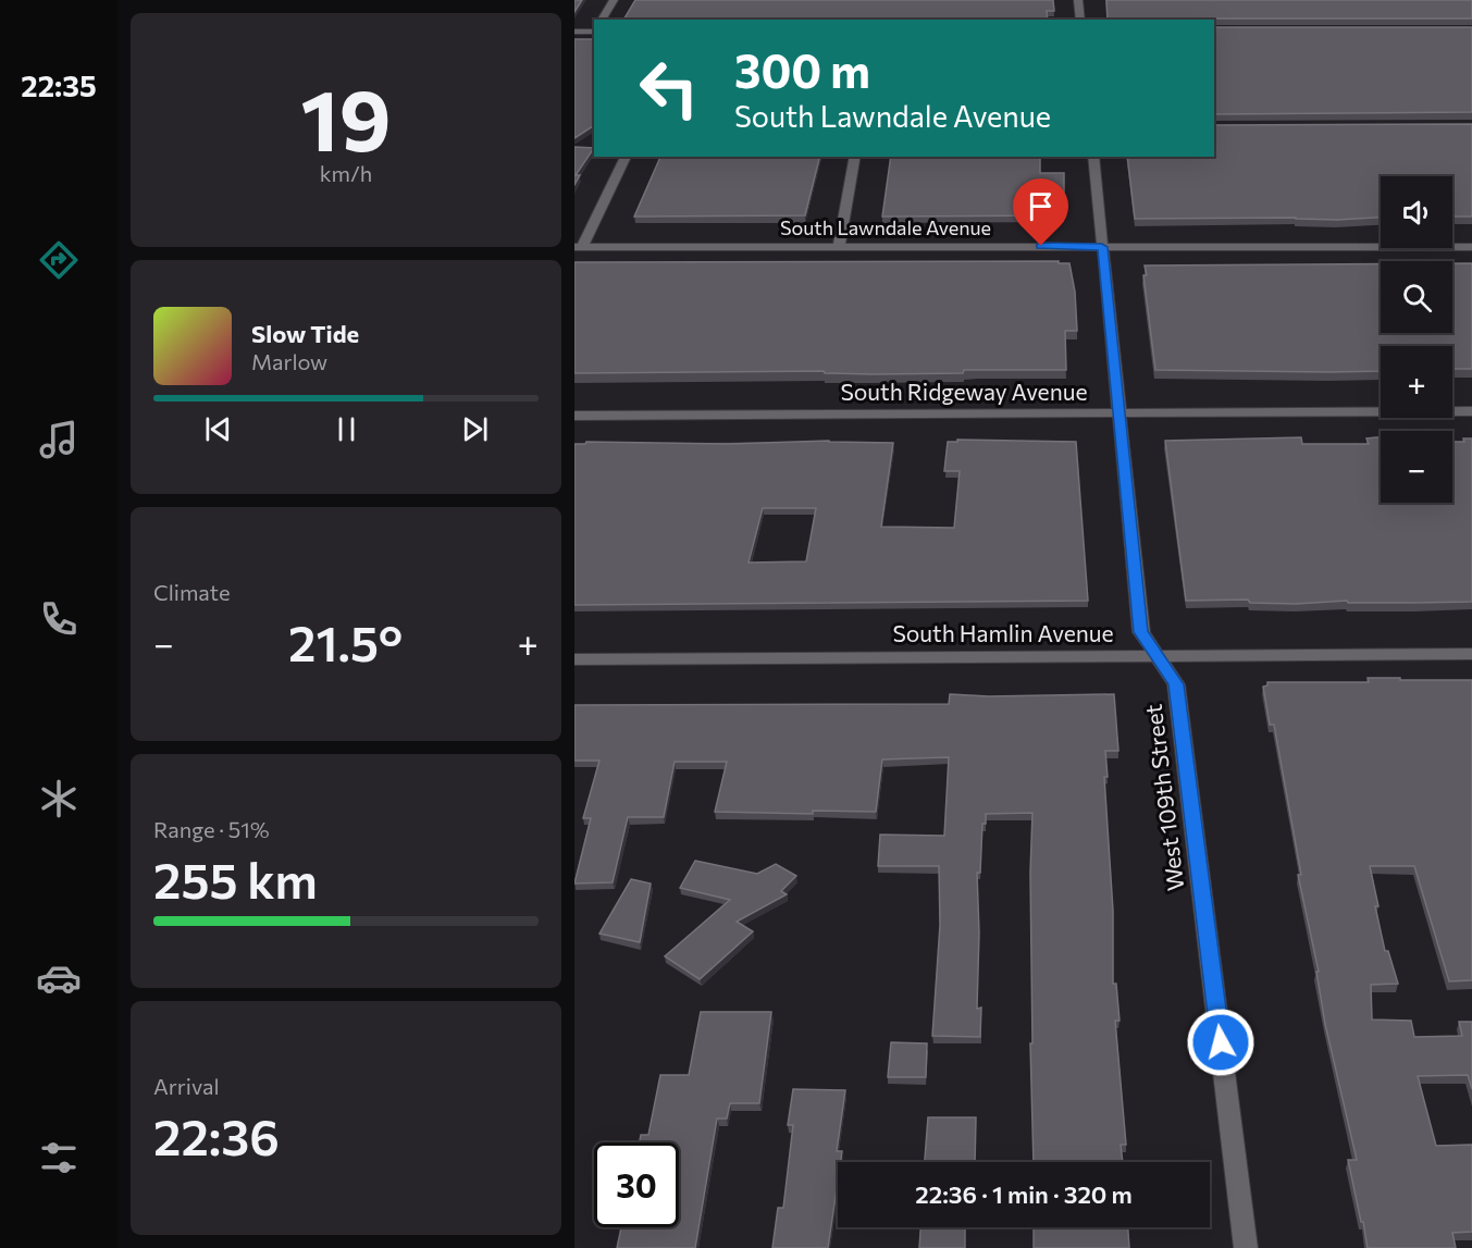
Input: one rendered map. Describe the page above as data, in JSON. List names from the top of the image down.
{
  "streets": {
    "street": [
      "South Lawndale Avenue",
      "South Ridgeway Avenue",
      "South Hamlin Avenue",
      "West 109th Street"
    ]
  },
  "crossings": [
    ["South Lawndale Avenue", "West 109th Street"],
    ["South Ridgeway Avenue", "West 109th Street"],
    ["South Hamlin Avenue", "West 109th Street"]
  ],
  "page": {
    "tabs": "22:35",
    "tile": [
      ["19", "km/h"],
      "Climate",
      ["Range · 51%", "255 km"],
      ["Arrival", "22:36"]
    ],
    "turn": ["300 m", "South Lawndale Avenue"],
    "map_buttons": ["+", "−"],
    "song": ["Slow Tide", "Marlow"],
    "heat": ["−", "21.5°", "+"],
    "limit": "30",
    "trip": "22:36 · 1 min · 320 m"
  }
}
